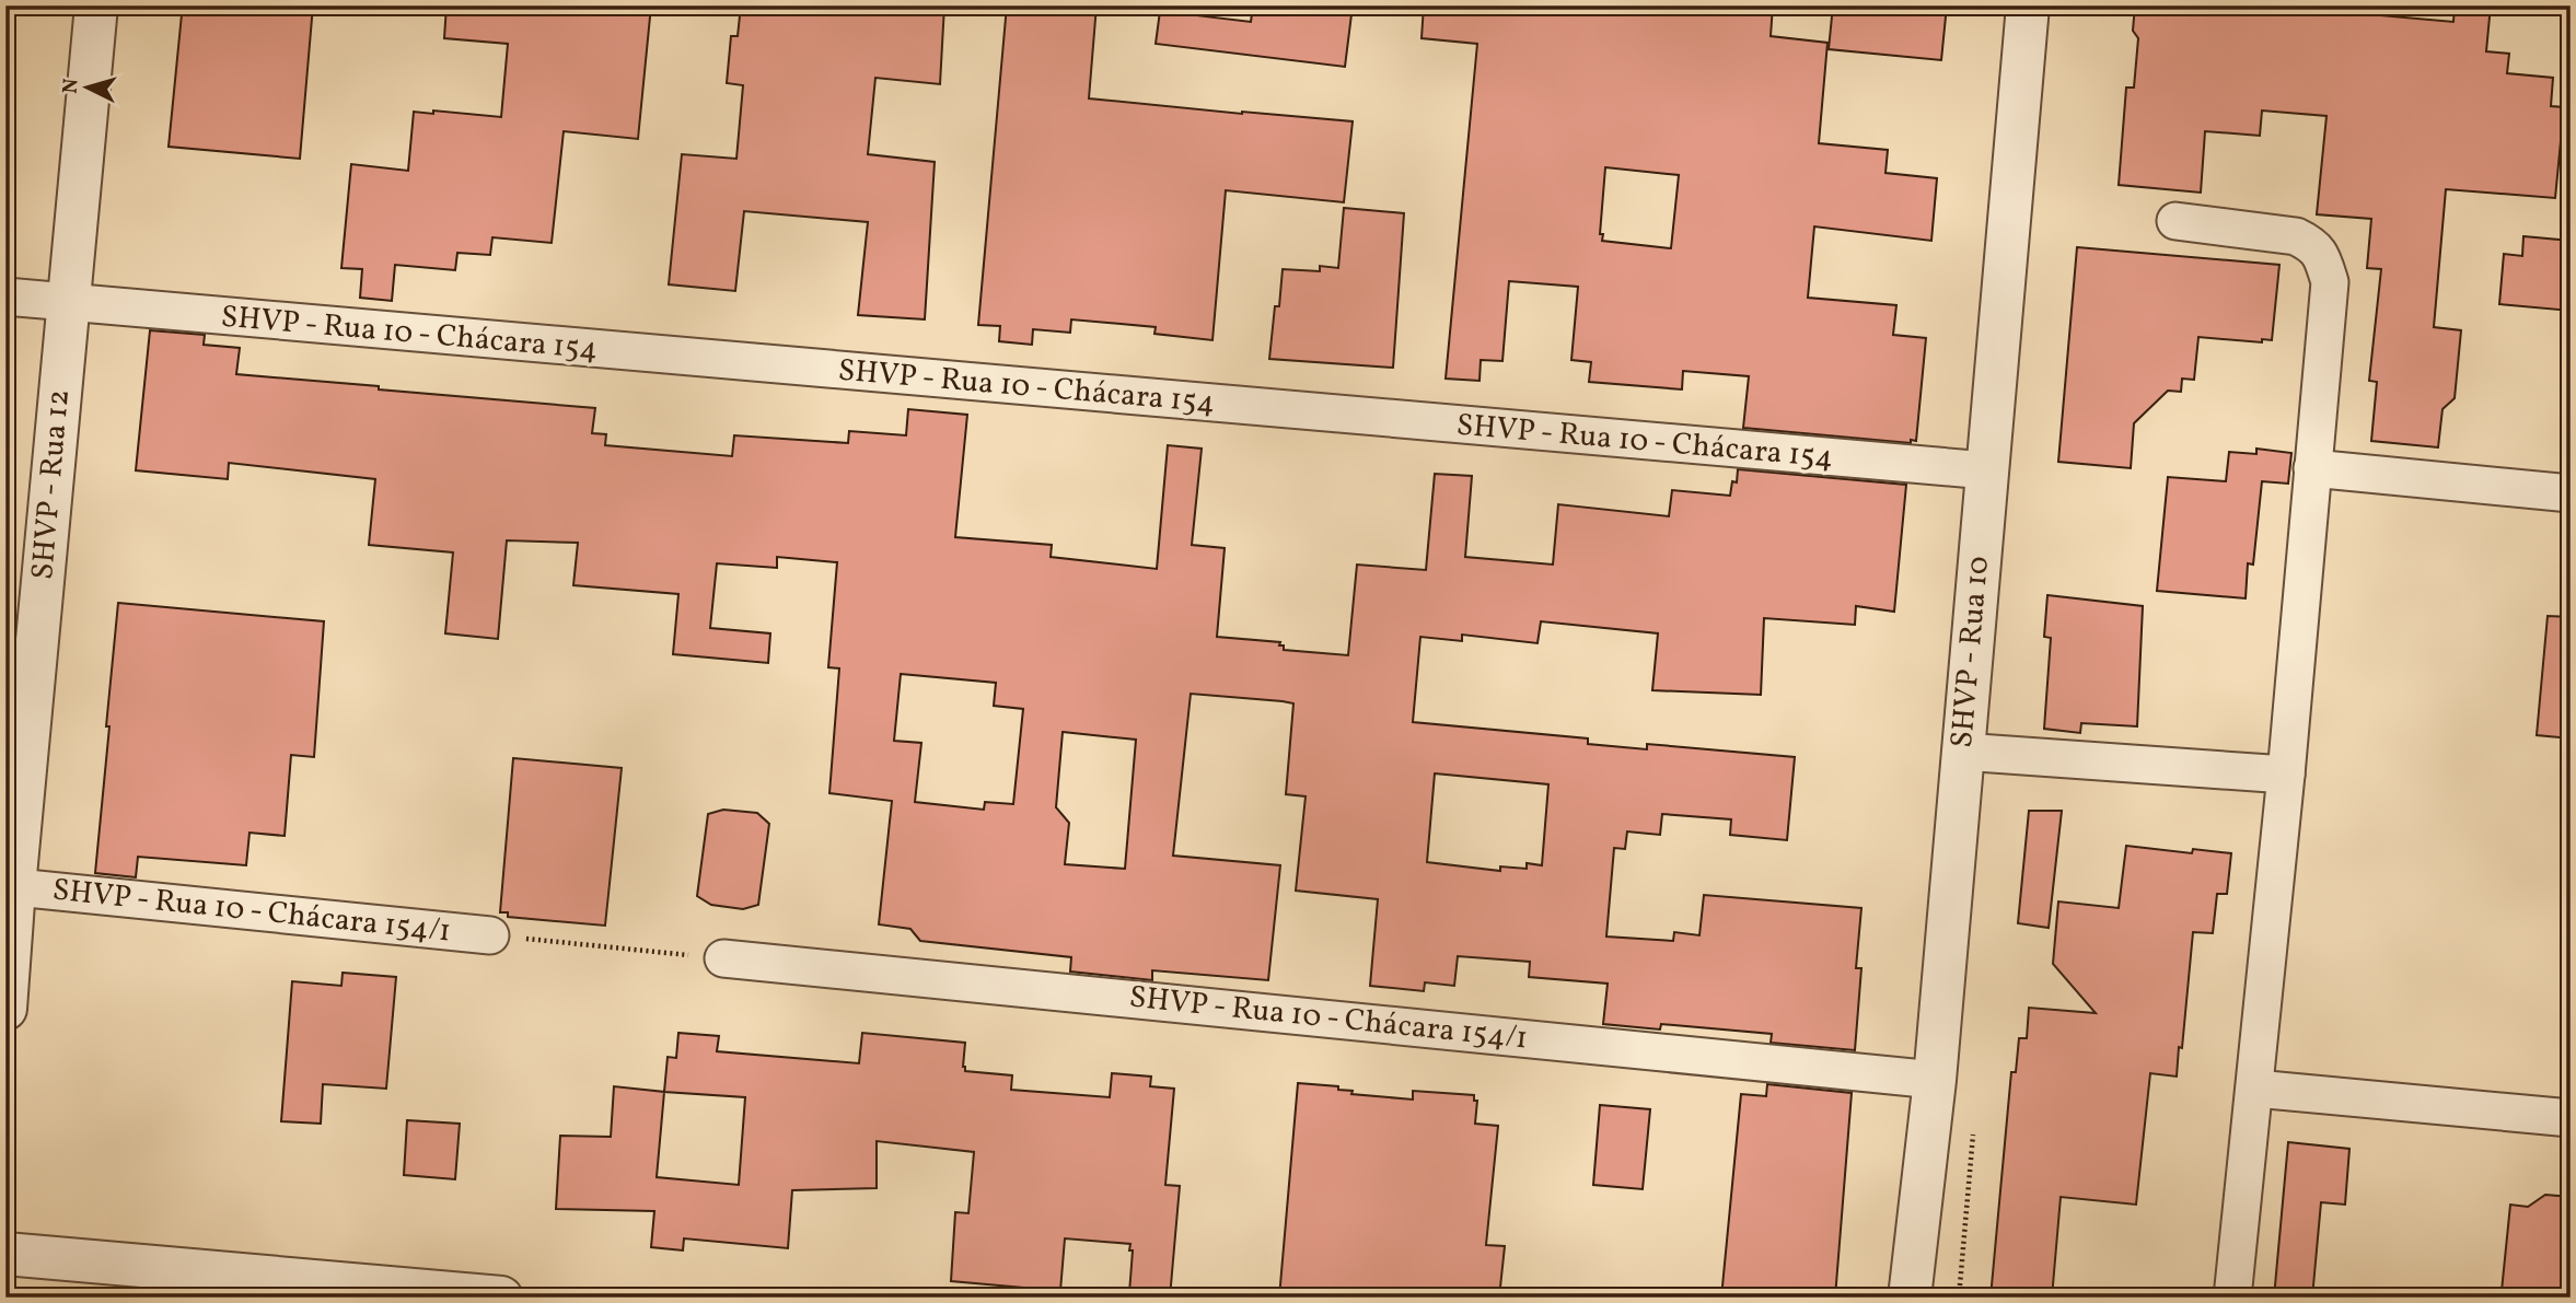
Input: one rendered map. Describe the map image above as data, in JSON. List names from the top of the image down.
{
  "streets": {
    "street": [
      "SHVP - Rua 10 - Chácara 154",
      "SHVP - Rua 12",
      "SHVP - Rua 10",
      "SHVP - Rua 10 - Chácara 154/1"
    ]
  },
  "crossings": [
    ["SHVP - Rua 10 - Chácara 154", "SHVP - Rua 12"],
    ["SHVP - Rua 10 - Chácara 154", "SHVP - Rua 10"],
    ["SHVP - Rua 12", "SHVP - Rua 10 - Chácara 154/1"],
    ["SHVP - Rua 10", "SHVP - Rua 10 - Chácara 154/1"]
  ],
  "north": "left"
}
